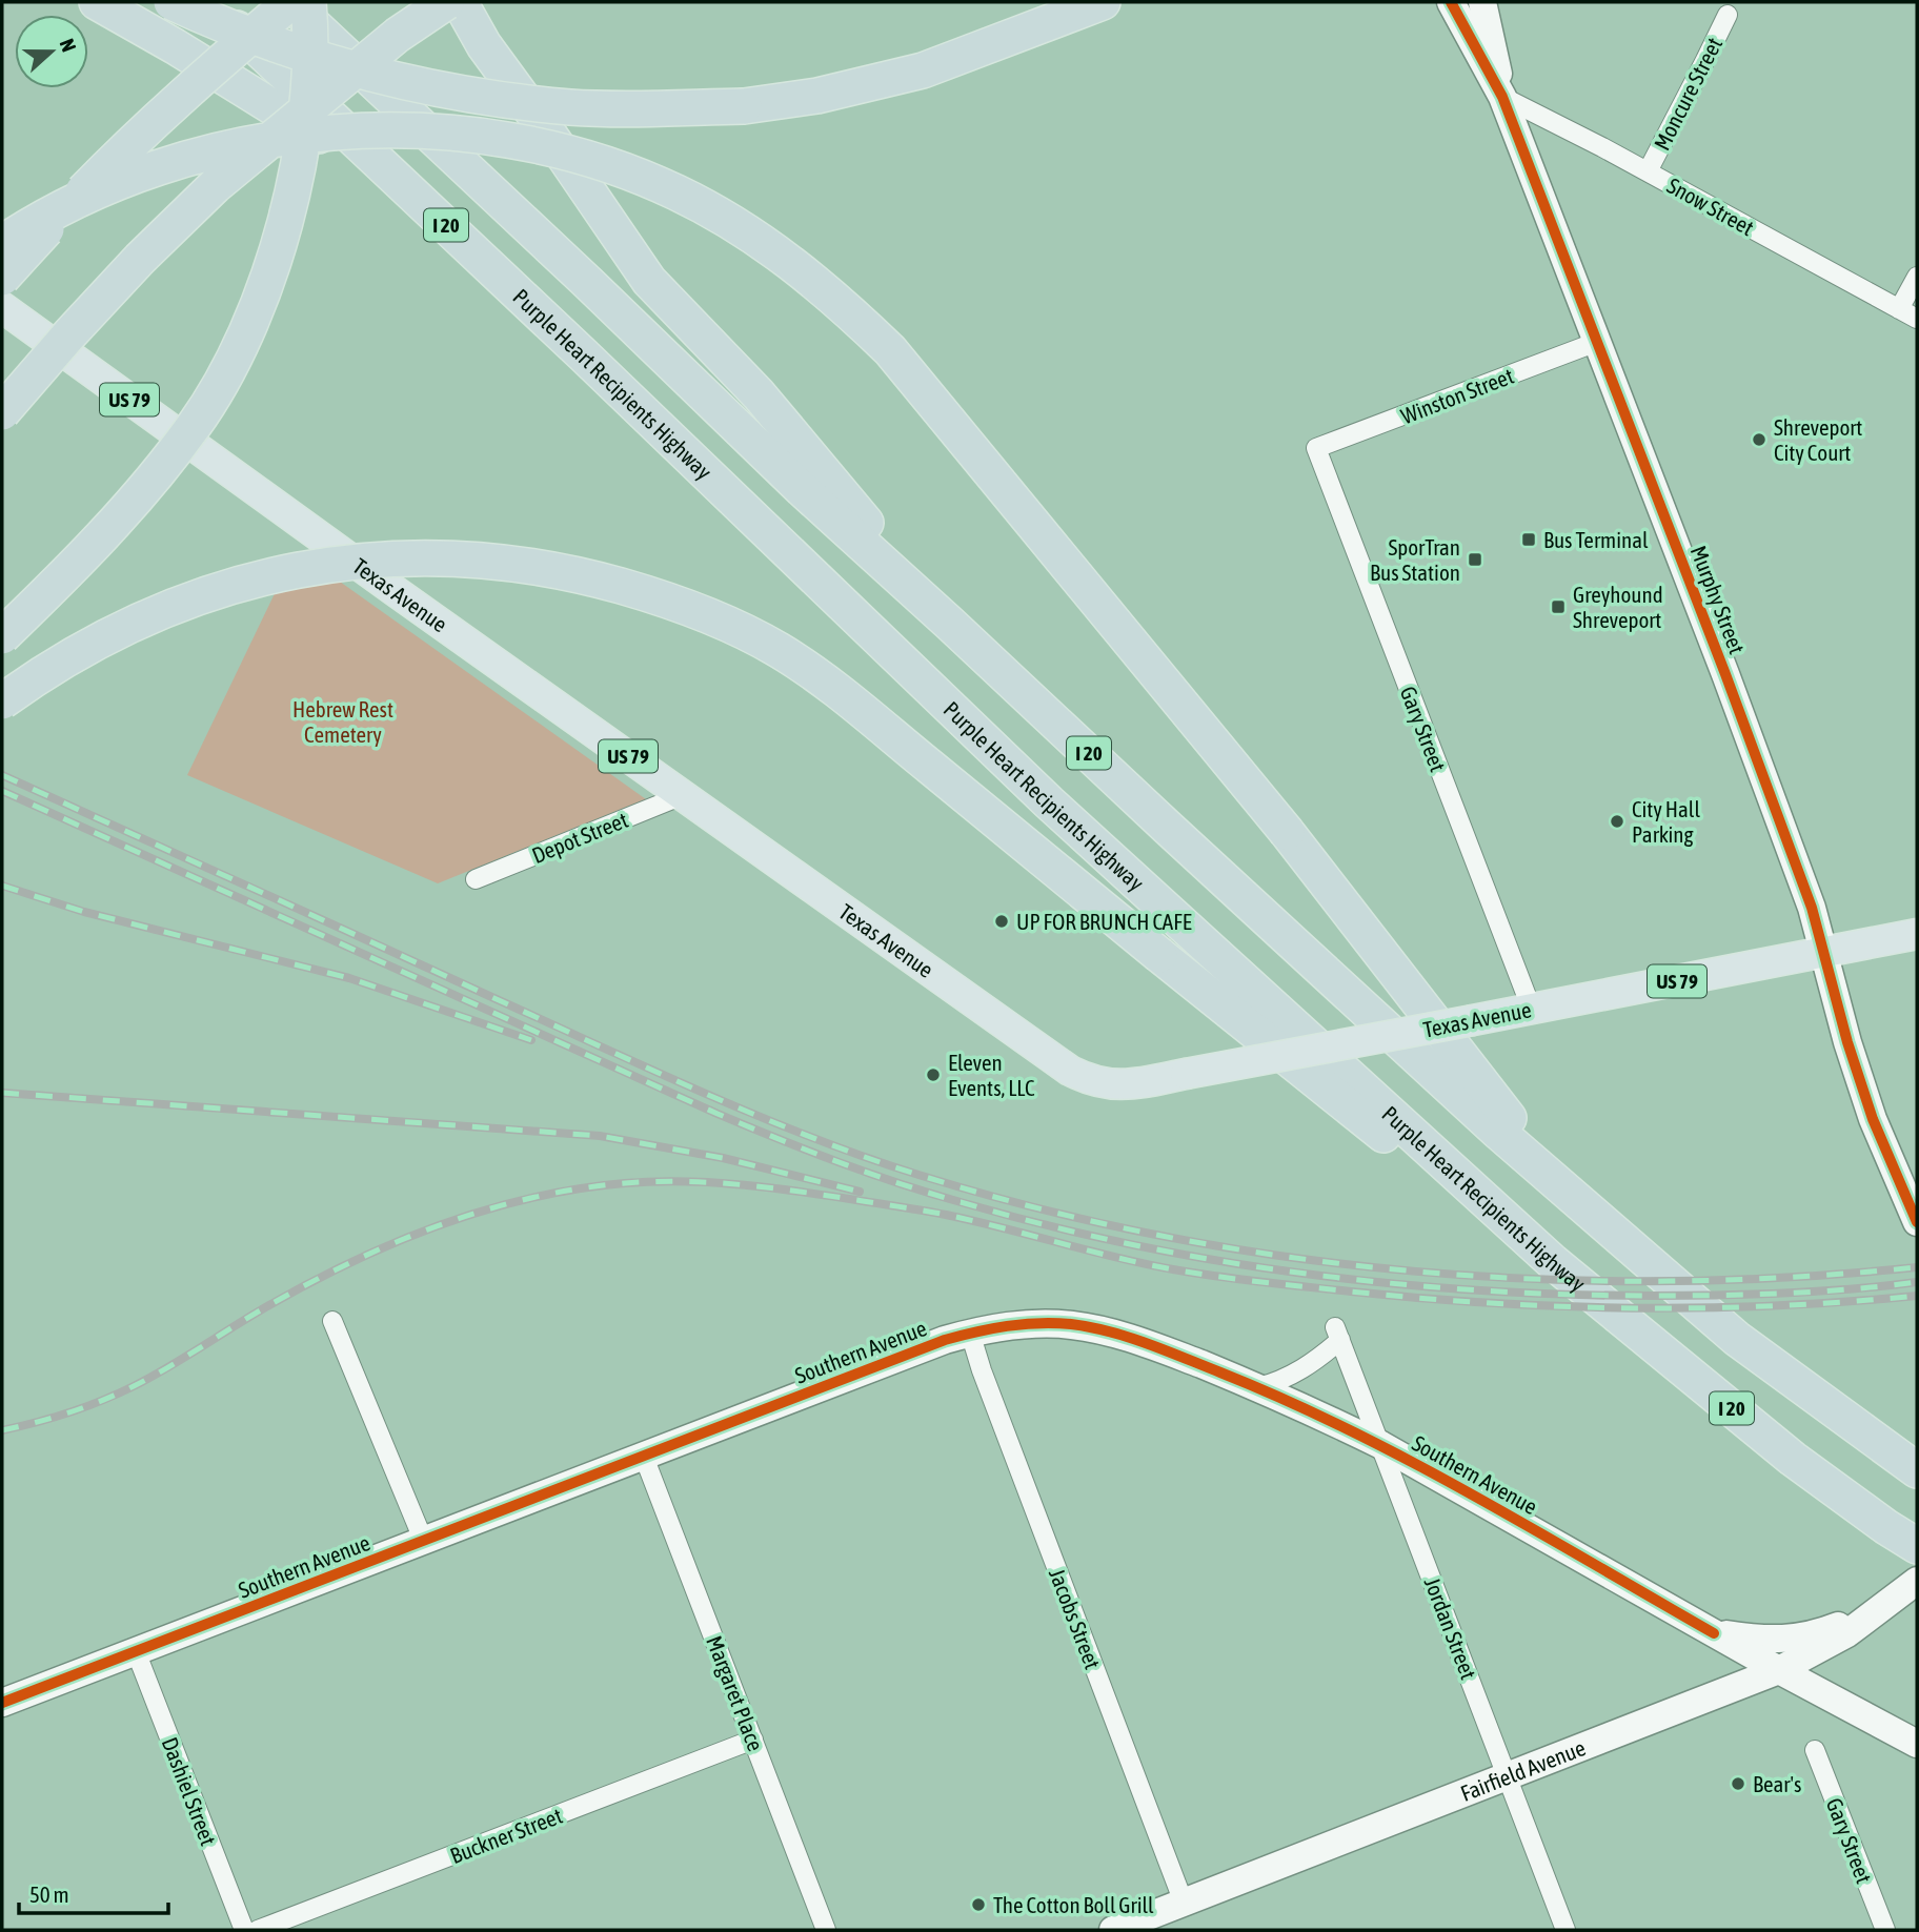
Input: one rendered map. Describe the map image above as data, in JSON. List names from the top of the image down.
{
  "streets": {
    "highway": ["I 20", "Purple Heart Recipients Highway"],
    "main road": ["US 79", "Texas Avenue"],
    "street": [
      "Moncure Street",
      "Snow Street",
      "Winston Street",
      "Murphy Street",
      "Gary Street",
      "Depot Street",
      "Southern Avenue",
      "Jacobs Street",
      "Jordan Street",
      "Margaret Place",
      "Fairfield Avenue",
      "Dashiel Street",
      "Buckner Street"
    ]
  },
  "crossings": [
    ["Moncure Street", "Snow Street"],
    ["Snow Street", "Murphy Street"],
    ["Winston Street", "Murphy Street"],
    ["Winston Street", "Gary Street"],
    ["Texas Avenue", "Murphy Street"],
    ["Texas Avenue", "Gary Street"],
    ["Texas Avenue", "Depot Street"],
    ["Southern Avenue", "Jacobs Street"],
    ["Southern Avenue", "Jordan Street"],
    ["Southern Avenue", "Margaret Place"],
    ["Southern Avenue", "Fairfield Avenue"],
    ["Southern Avenue", "Dashiel Street"],
    ["Jacobs Street", "Fairfield Avenue"],
    ["Jordan Street", "Fairfield Avenue"],
    ["Margaret Place", "Buckner Street"]
  ],
  "parks": ["Hebrew Rest Cemetery"],
  "places": {
    "other": [
      "Shreveport City Court",
      "City Hall Parking",
      "UP FOR BRUNCH CAFE",
      "Eleven Events, LLC",
      "Bear's",
      "The Cotton Boll Grill"
    ],
    "transit": ["Bus Terminal", "SporTran Bus Station", "Greyhound Shreveport"]
  },
  "scale_bar": "50 m",
  "north": "right"
}
